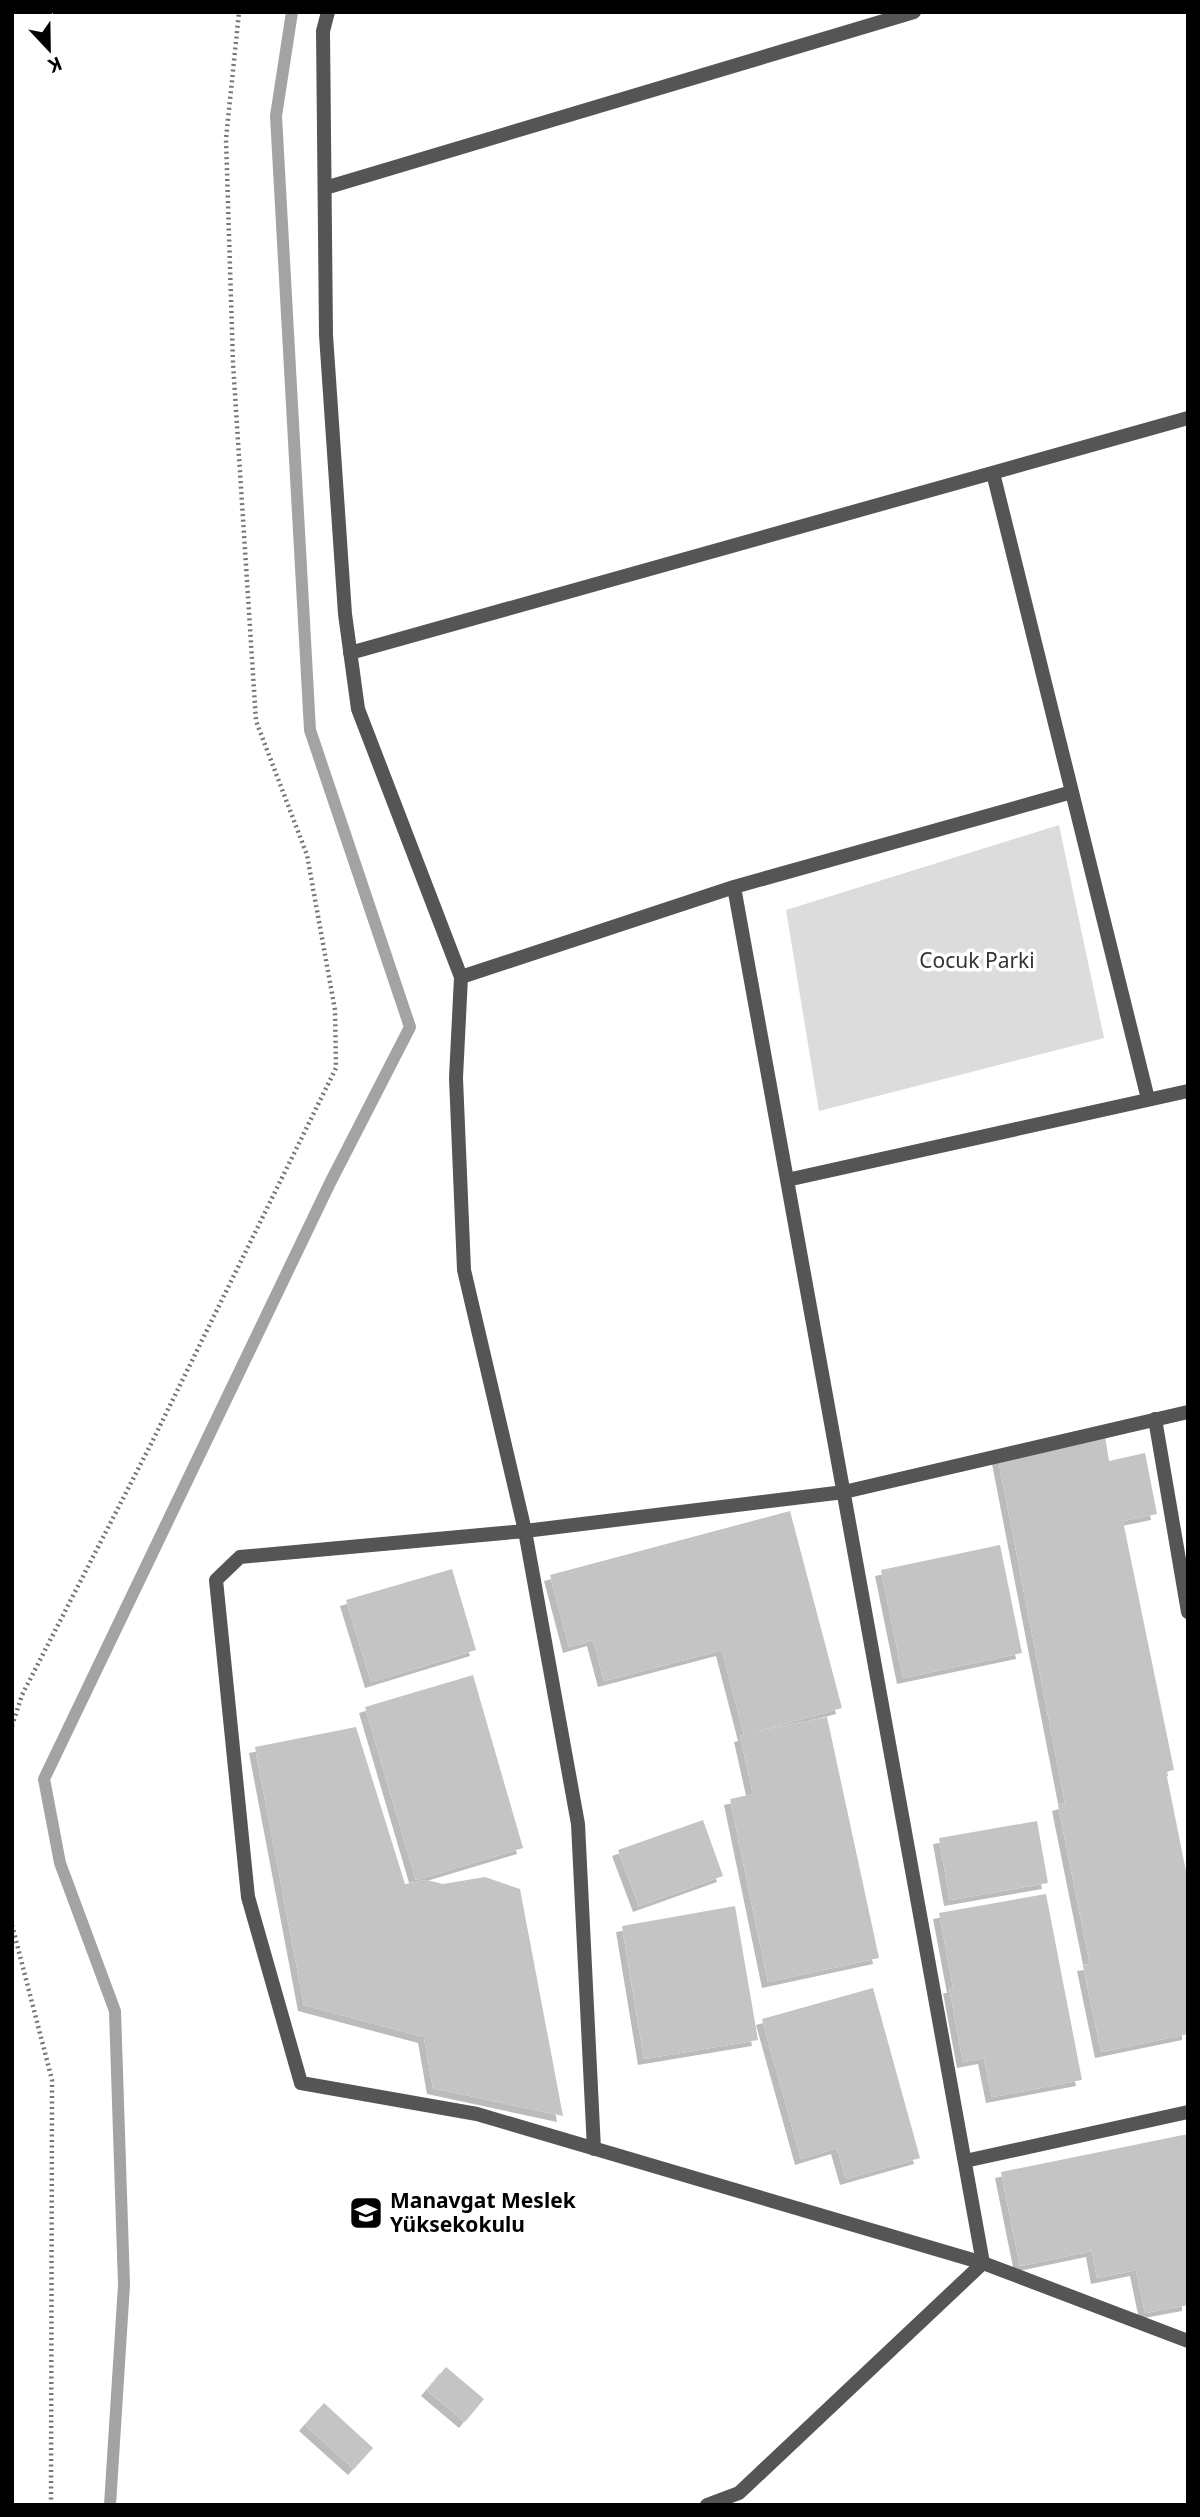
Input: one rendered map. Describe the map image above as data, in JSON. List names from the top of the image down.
{
  "parks": ["Cocuk Parki"],
  "places": {
    "school or university": ["Manavgat Meslek Yüksekokulu"]
  },
  "north": "bottom"
}
